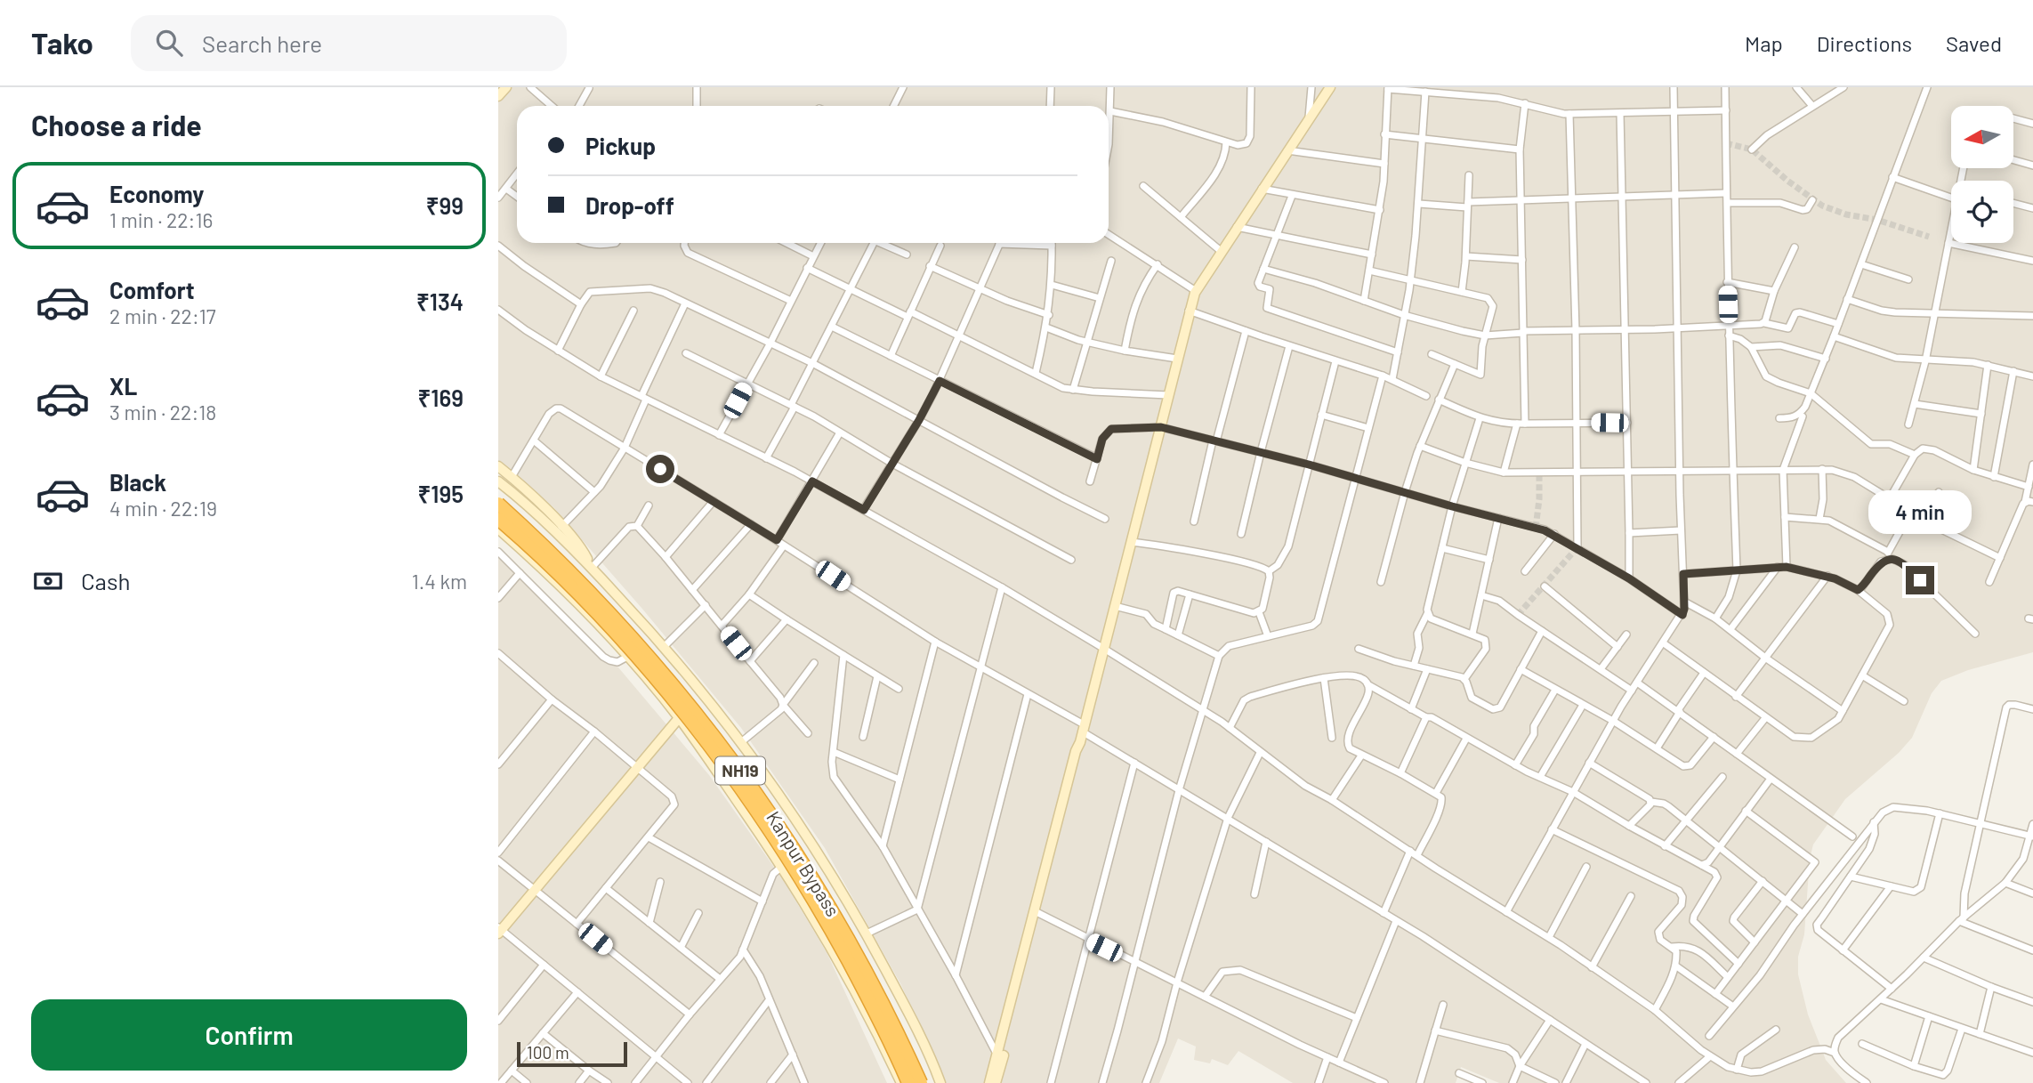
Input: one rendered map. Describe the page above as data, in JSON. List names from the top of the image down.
{
  "streets": {
    "highway": ["NH19", "Kanpur Bypass"]
  },
  "scale_bar": "100 m",
  "north": "left",
  "page": {
    "header": "Tako",
    "search": "Search here",
    "nav": ["Map", "Directions", "Saved"],
    "heading": "Choose a ride",
    "banner": ["Pickup", "Drop-off"],
    "list": [
      {
        "name": "Economy",
        "note": "1 min · 22:16",
        "value": "₹99"
      },
      {
        "name": "Comfort",
        "note": "2 min · 22:17",
        "value": "₹134"
      },
      {
        "name": "XL",
        "note": "3 min · 22:18",
        "value": "₹169"
      },
      {
        "name": "Black",
        "note": "4 min · 22:19",
        "value": "₹195"
      }
    ],
    "bubble": "4 min",
    "pay": ["Cash", "1.4 km"],
    "buttons": "Confirm",
    "scale": "100 m"
  }
}
